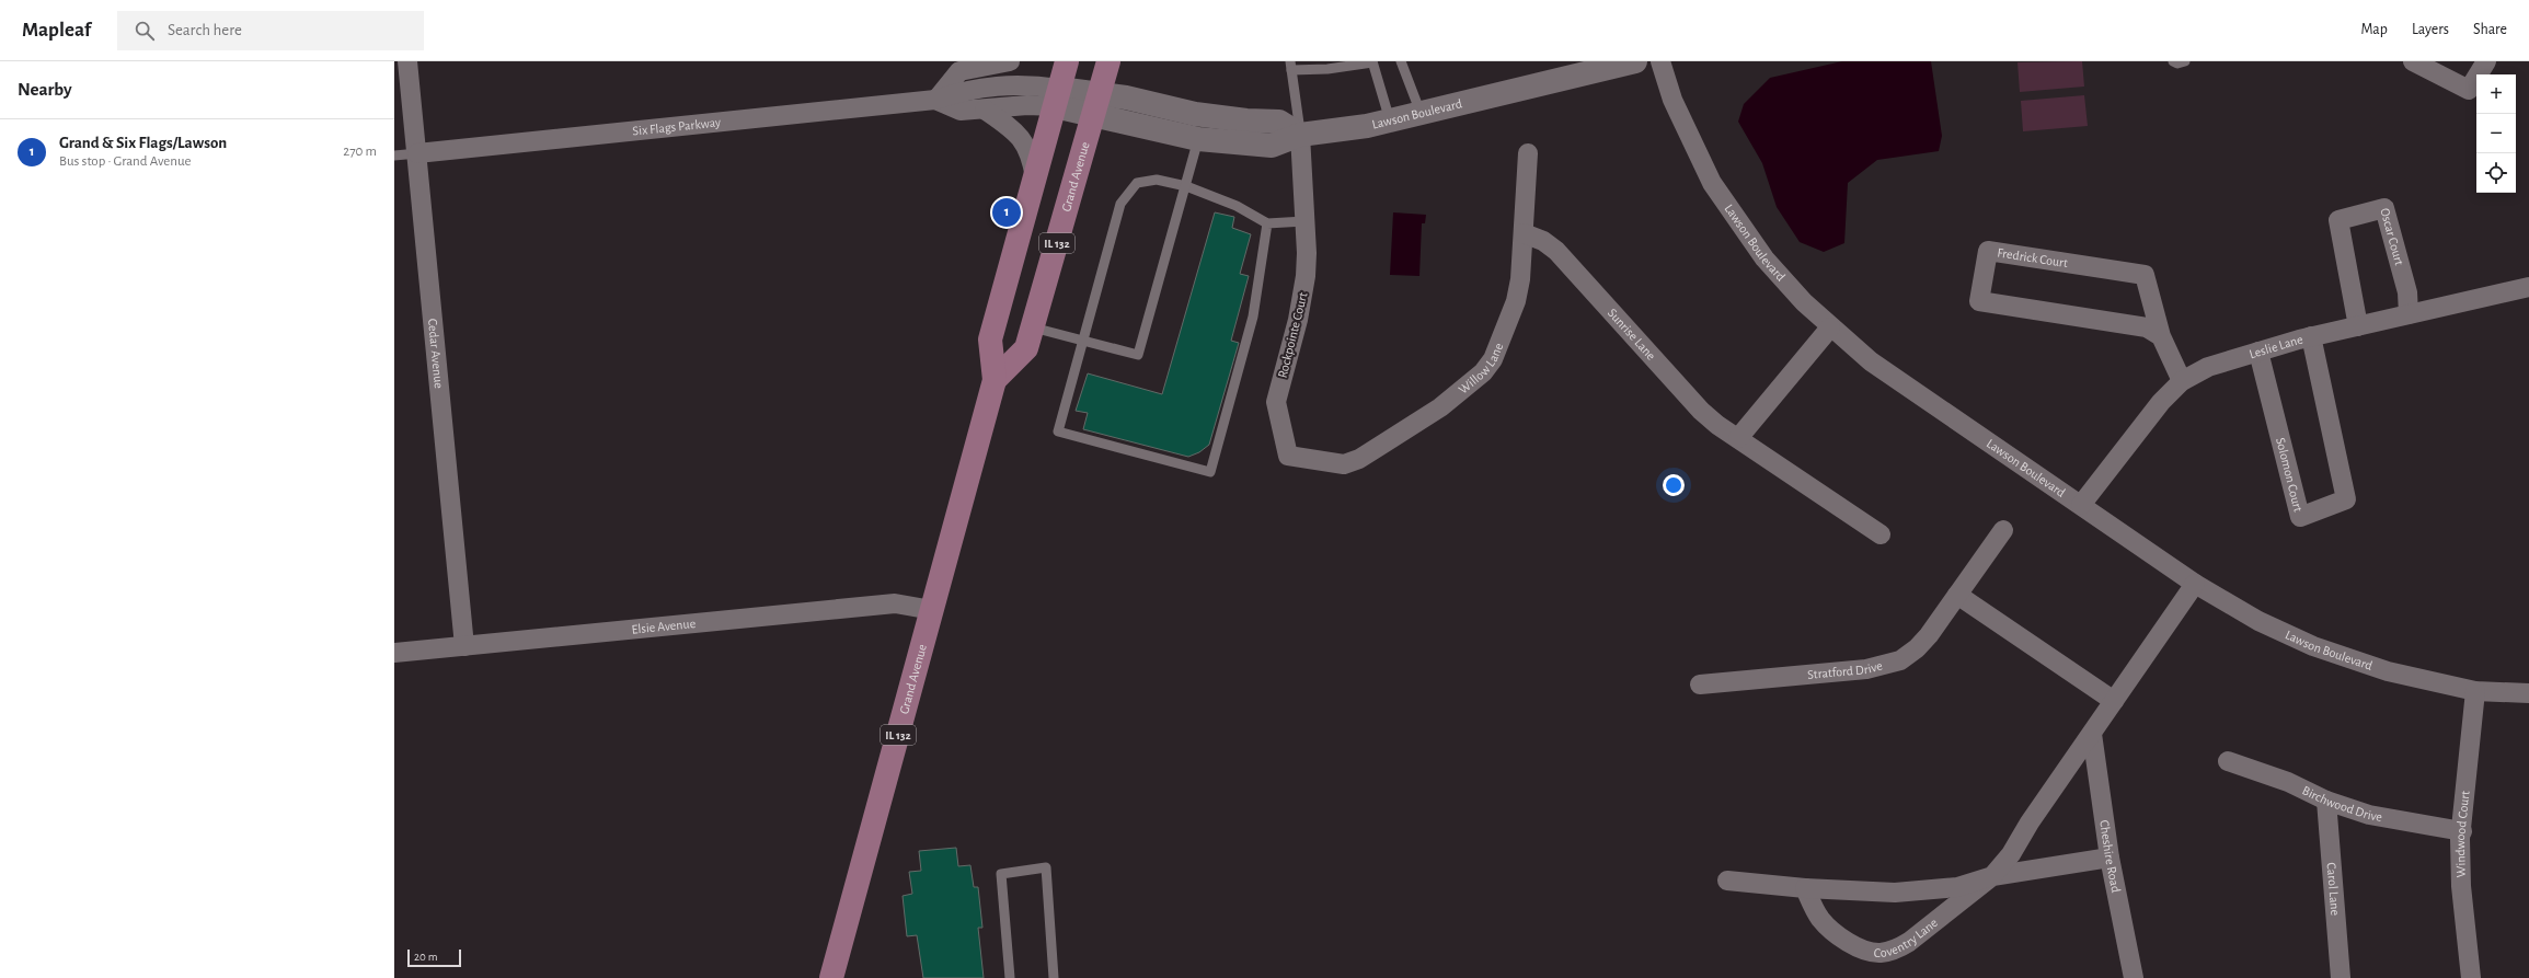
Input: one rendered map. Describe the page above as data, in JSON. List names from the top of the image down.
{
  "streets": {
    "main road": ["Grand Avenue", "IL 132"],
    "street": [
      "Lawson Boulevard",
      "Six Flags Parkway",
      "Oscar Court",
      "Fredrick Court",
      "Sunrise Lane",
      "Rockpointe Court",
      "Leslie Lane",
      "Cedar Avenue",
      "Willow Lane",
      "Solomon Court",
      "Elsie Avenue",
      "Stratford Drive",
      "Birchwood Drive",
      "Windwood Court",
      "Cheshire Road",
      "Carol Lane",
      "Coventry Lane"
    ]
  },
  "crossings": [
    ["Lawson Boulevard", "Six Flags Parkway"],
    ["Lawson Boulevard", "Grand Avenue"],
    ["Lawson Boulevard", "Rockpointe Court"],
    ["Lawson Boulevard", "Leslie Lane"],
    ["Lawson Boulevard", "Windwood Court"],
    ["Six Flags Parkway", "Grand Avenue"],
    ["Six Flags Parkway", "Cedar Avenue"],
    ["Grand Avenue", "Elsie Avenue"],
    ["Oscar Court", "Leslie Lane"],
    ["Fredrick Court", "Leslie Lane"],
    ["Sunrise Lane", "Willow Lane"],
    ["Rockpointe Court", "Willow Lane"],
    ["Leslie Lane", "Solomon Court"],
    ["Cedar Avenue", "Elsie Avenue"],
    ["Birchwood Drive", "Windwood Court"],
    ["Birchwood Drive", "Carol Lane"],
    ["Cheshire Road", "Coventry Lane"]
  ],
  "scale_bar": "20 m",
  "page": {
    "header": "Mapleaf",
    "search": "Search here",
    "nav": ["Map", "Layers", "Share"],
    "heading": "Nearby",
    "map_buttons": ["+", "−"],
    "list": [
      {
        "mark": "1",
        "name": "Grand & Six Flags/Lawson",
        "note": "Bus stop · Grand Avenue",
        "value": "270 m"
      }
    ],
    "pins": "1",
    "scale": "20 m"
  }
}
